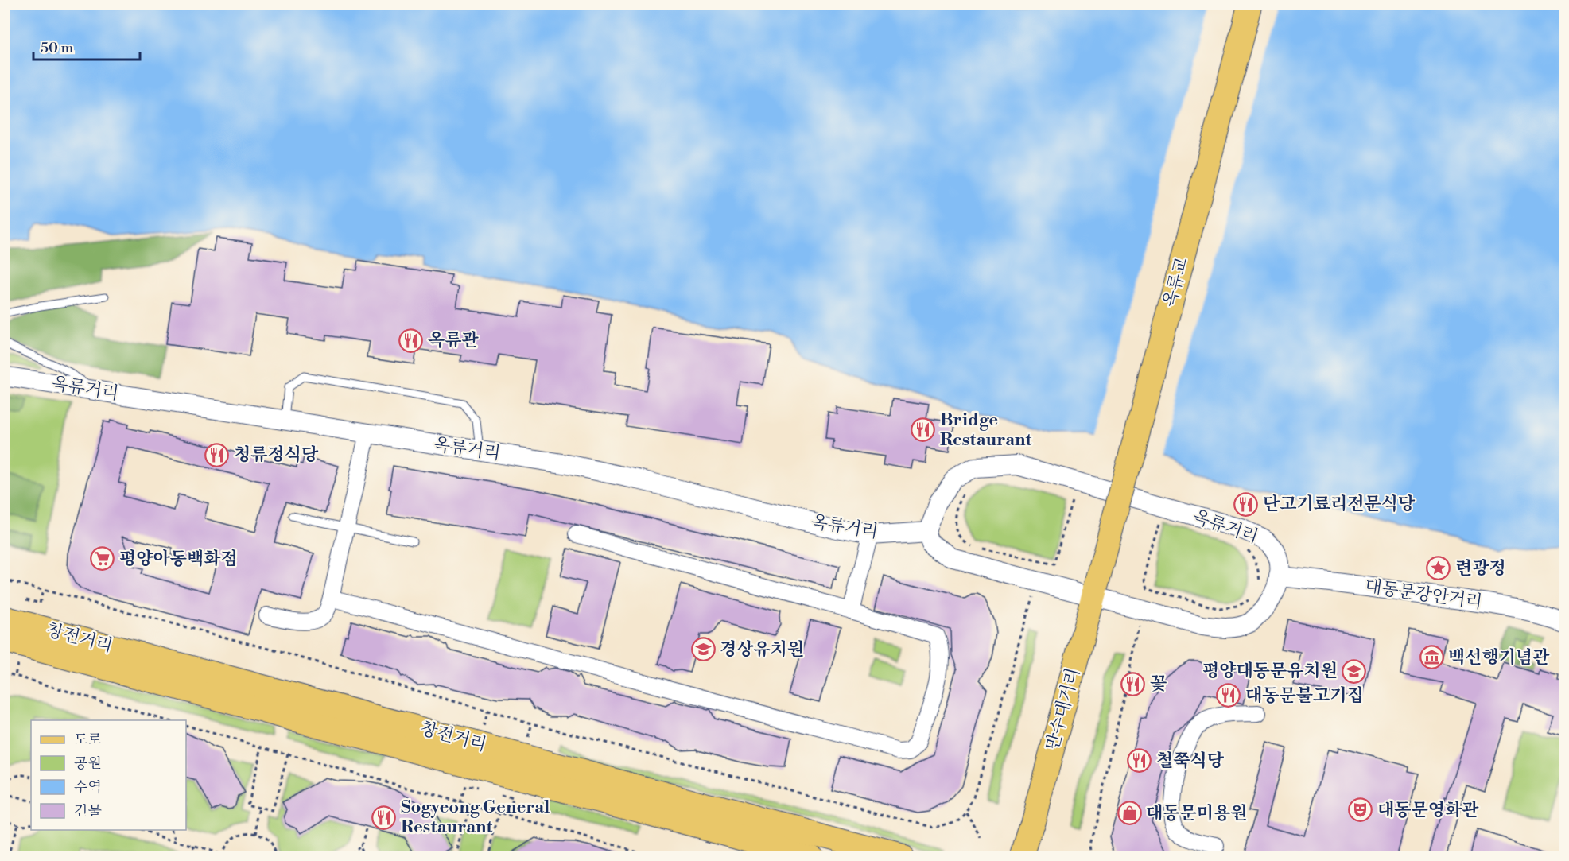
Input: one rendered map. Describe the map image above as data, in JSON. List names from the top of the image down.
{
  "streets": {
    "main road": ["옥류교", "창전거리", "만수대거리"],
    "street": ["옥류거리", "대동문강안거리"]
  },
  "crossings": [
    ["옥류교", "만수대거리"],
    ["옥류거리", "대동문강안거리"],
    ["옥류거리", "만수대거리"]
  ],
  "places": {
    "restaurant": [
      "옥류관",
      "Bridge Restaurant",
      "청류정식당",
      "단고기료리전문식당",
      "꽃",
      "대동문불고기집",
      "철쭉식당",
      "Sogyeong General Restaurant"
    ],
    "supermarket": ["평양아동백화점"],
    "place": ["련광정"],
    "school or university": ["경상유치원", "평양대동문유치원"],
    "museum": ["백선행기념관"],
    "theatre": ["대동문영화관"],
    "shop": ["대동문미용원"]
  },
  "legend": [
    "도로",
    "공원",
    "수역",
    "건물"
  ],
  "scale_bar": "50 m"
}
